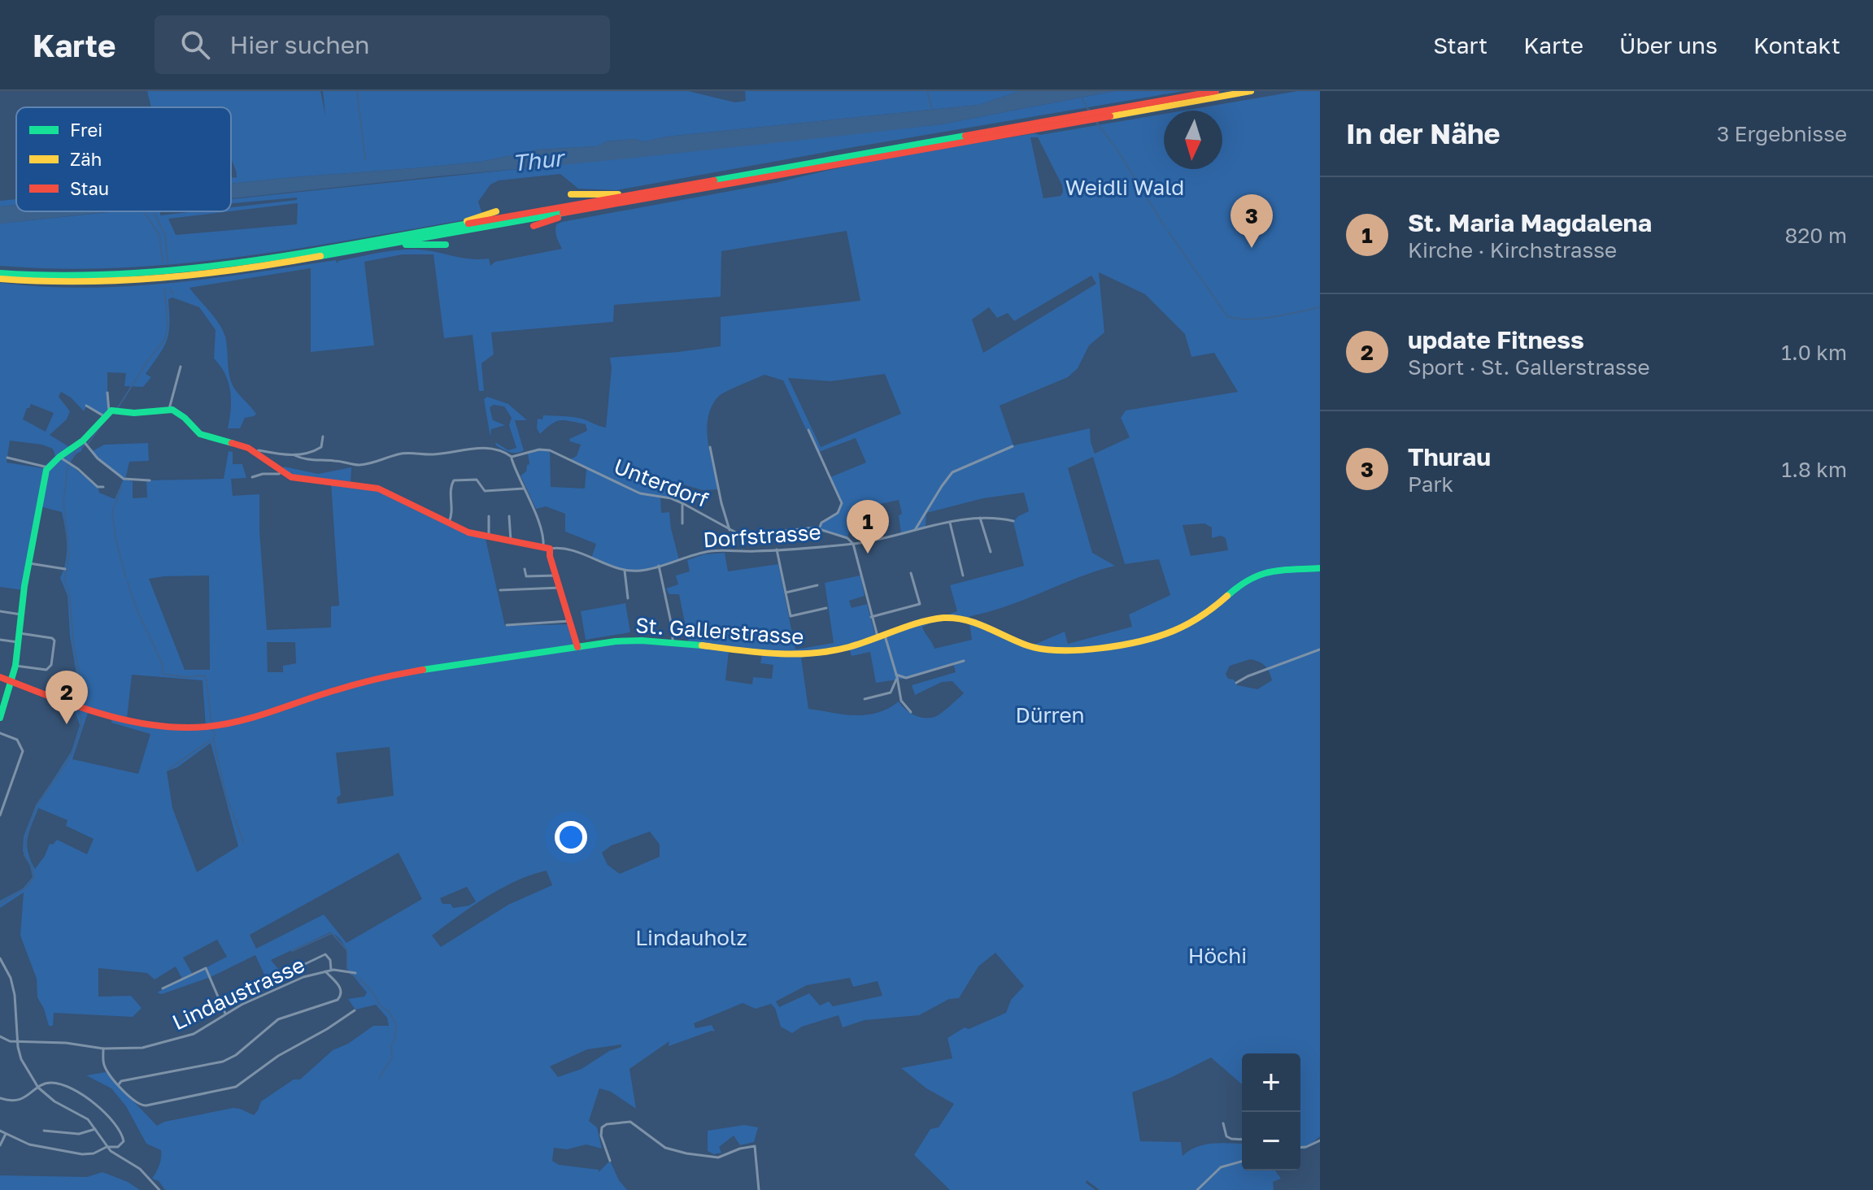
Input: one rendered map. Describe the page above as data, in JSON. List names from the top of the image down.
{
  "streets": {
    "main road": ["St. Gallerstrasse"],
    "street": ["Unterdorf", "Dorfstrasse", "Lindaustrasse"]
  },
  "crossings": [
    ["Unterdorf", "Dorfstrasse"]
  ],
  "water": ["Thur"],
  "parks": [
    "Weidli Wald",
    "Dürren",
    "Lindauholz",
    "Höchi"
  ],
  "legend": ["Frei", "Zäh", "Stau"],
  "north": "bottom",
  "page": {
    "header": "Karte",
    "search": "Hier suchen",
    "nav": [
      "Start",
      "Karte",
      "Über uns",
      "Kontakt"
    ],
    "heading": ["In der Nähe", "3 Ergebnisse"],
    "list": [
      {
        "mark": "1",
        "name": "St. Maria Magdalena",
        "note": "Kirche · Kirchstrasse",
        "value": "820 m"
      },
      {
        "mark": "2",
        "name": "update Fitness",
        "note": "Sport · St. Gallerstrasse",
        "value": "1.0 km"
      },
      {
        "mark": "3",
        "name": "Thurau",
        "note": "Park",
        "value": "1.8 km"
      }
    ],
    "pins": ["3", "1", "2"],
    "map_buttons": ["+", "−"]
  }
}
